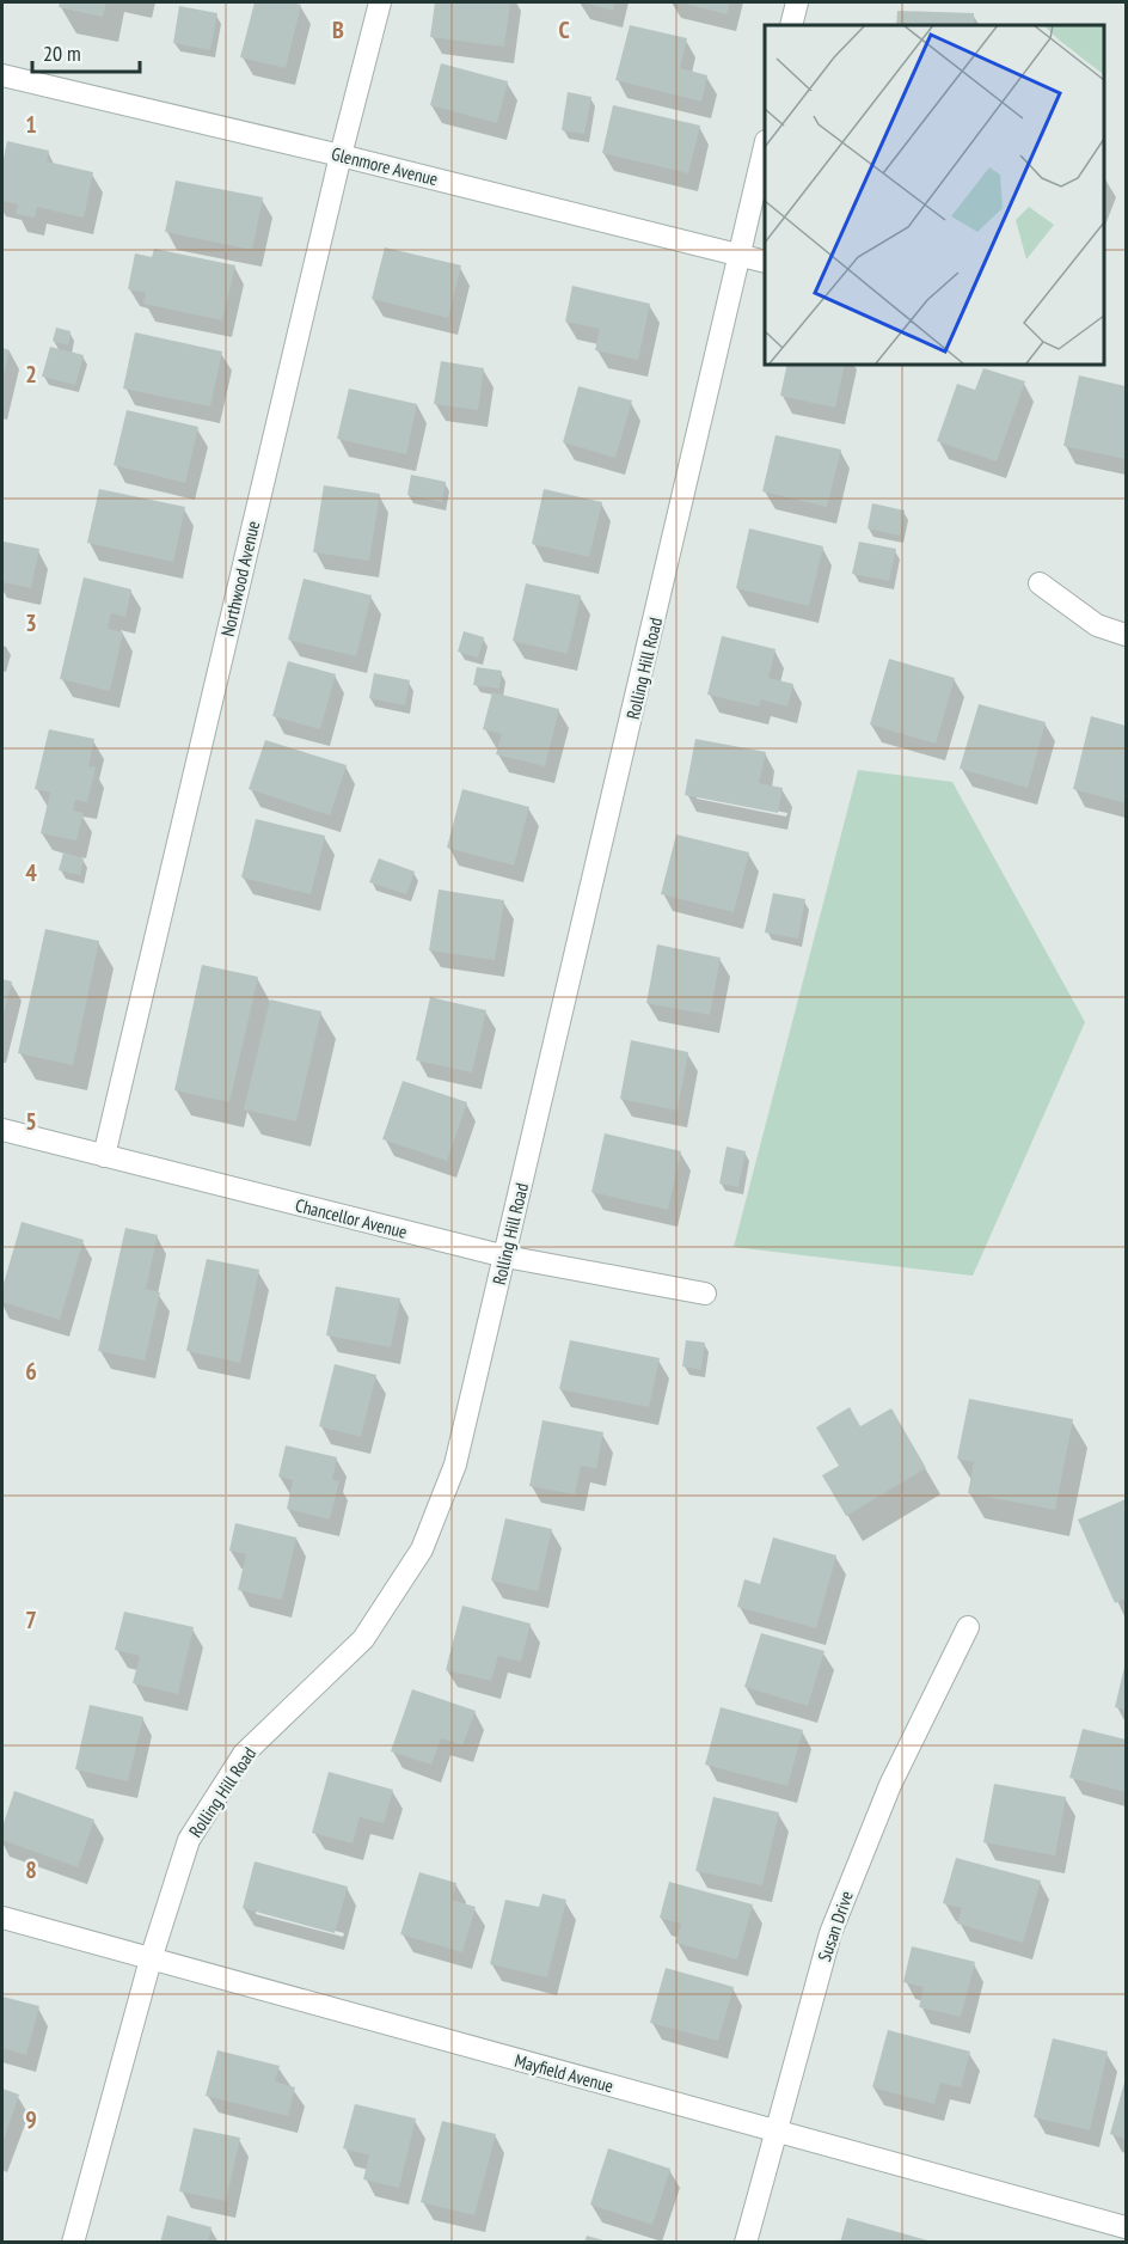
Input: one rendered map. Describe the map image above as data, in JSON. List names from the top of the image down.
{
  "streets": {
    "street": [
      "Glenmore Avenue",
      "Northwood Avenue",
      "Rolling Hill Road",
      "Chancellor Avenue",
      "Susan Drive",
      "Mayfield Avenue"
    ]
  },
  "crossings": [
    ["Glenmore Avenue", "Northwood Avenue"],
    ["Glenmore Avenue", "Rolling Hill Road"],
    ["Northwood Avenue", "Chancellor Avenue"],
    ["Rolling Hill Road", "Chancellor Avenue"],
    ["Rolling Hill Road", "Mayfield Avenue"],
    ["Susan Drive", "Mayfield Avenue"]
  ],
  "scale_bar": "20 m",
  "grid": {
    "columns": ["B", "C"],
    "rows": [
      "1",
      "2",
      "3",
      "4",
      "5",
      "6",
      "7",
      "8",
      "9"
    ]
  }
}
